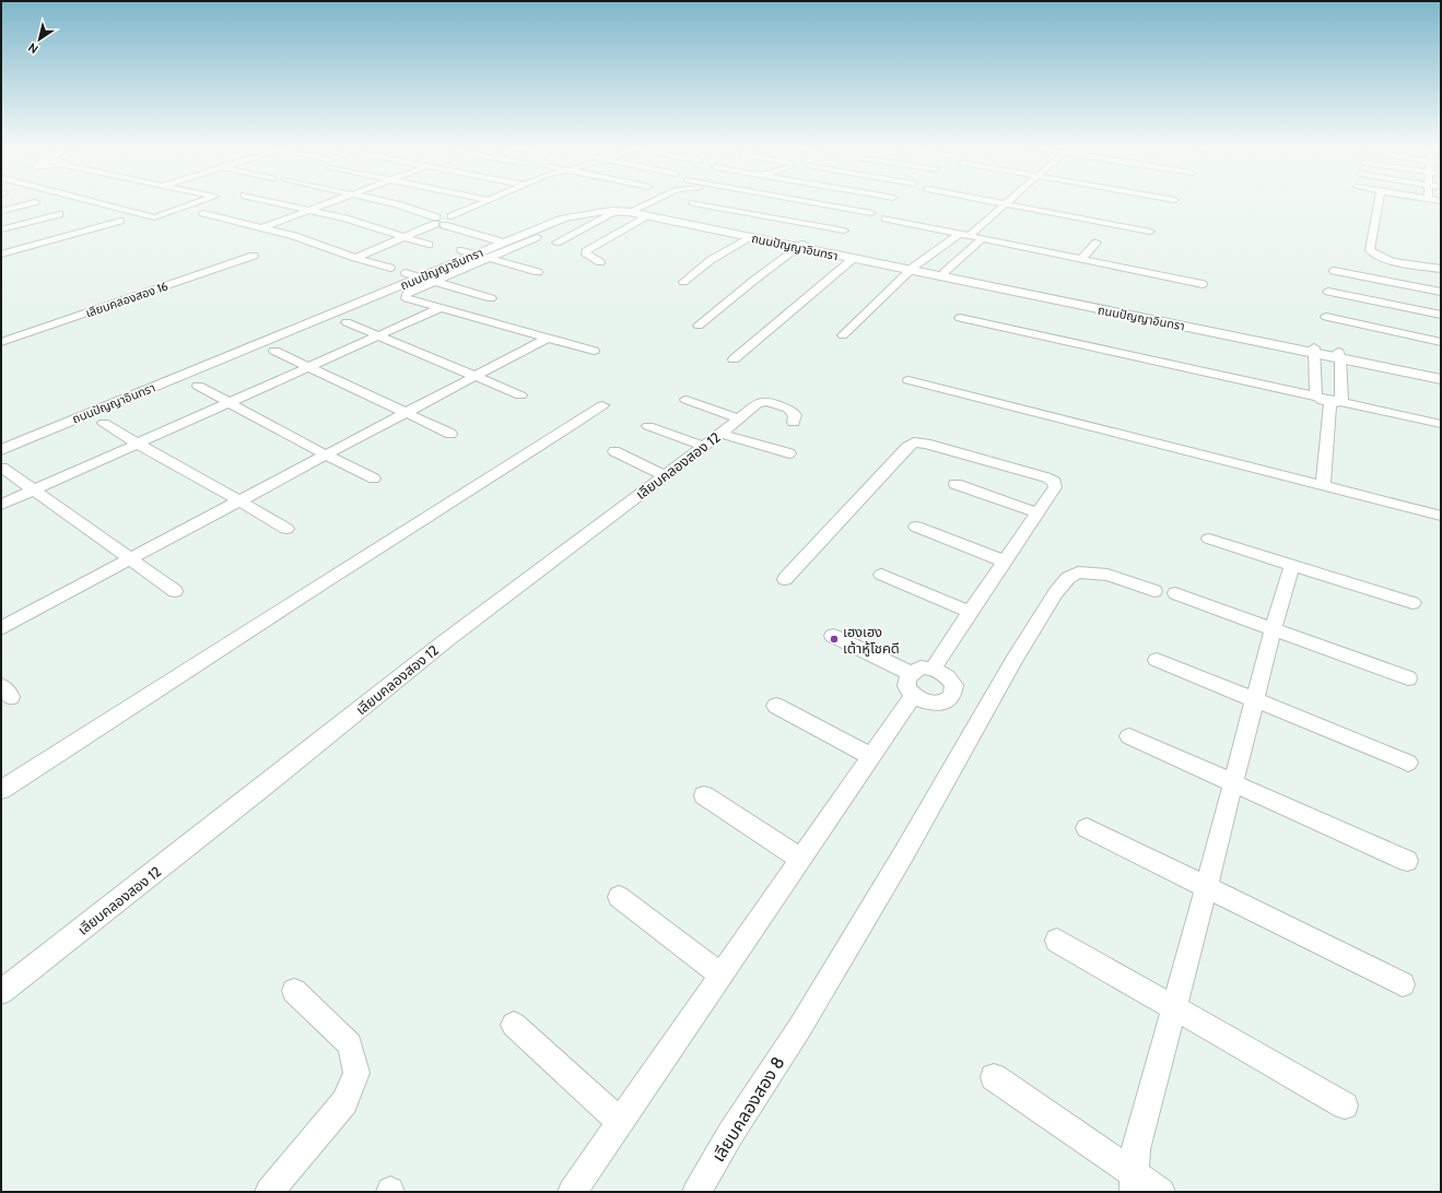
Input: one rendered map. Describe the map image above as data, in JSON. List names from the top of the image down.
{
  "streets": {
    "street": [
      "ถนนปัญญาอินทรา",
      "เลียบคลองสอง 16",
      "เลียบคลองสอง 12",
      "เลียบคลองสอง 8"
    ]
  },
  "places": ["เฮงเฮง เต้าหู้โชคดี"],
  "north": "bottom left"
}
